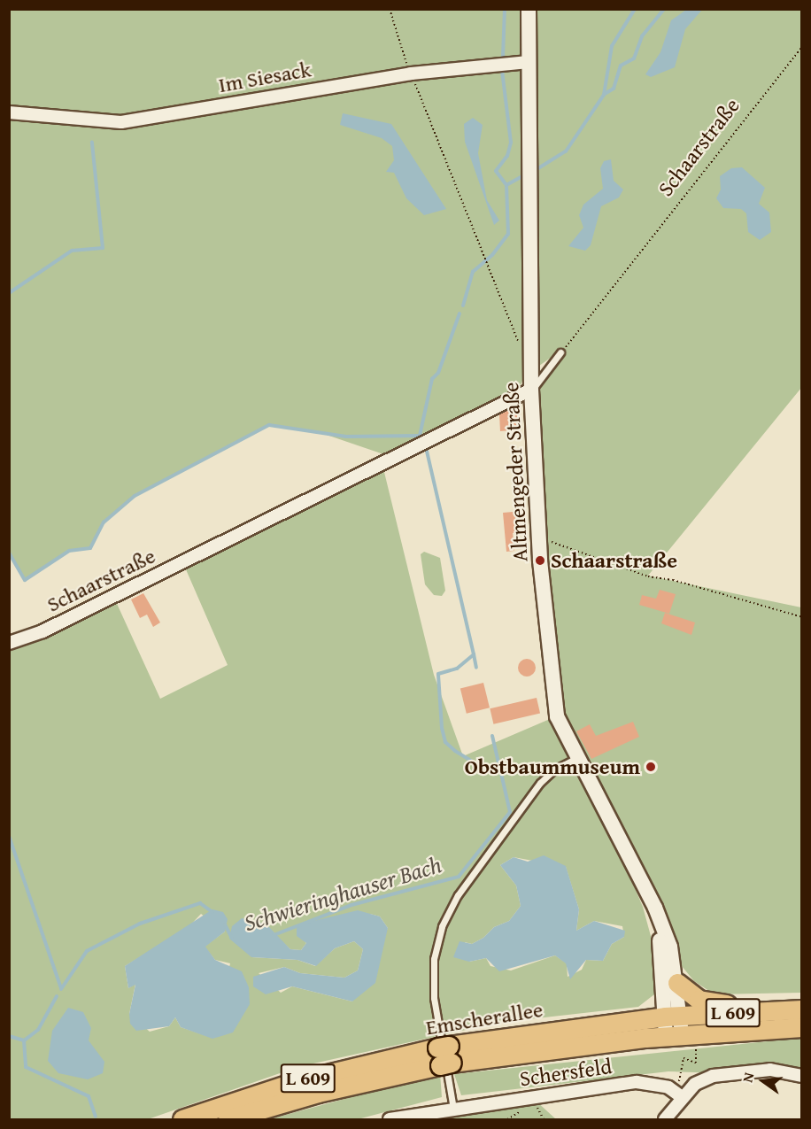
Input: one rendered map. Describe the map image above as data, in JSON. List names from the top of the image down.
{
  "streets": {
    "main road": ["L 609", "Emscherallee"],
    "street": [
      "Im Siesack",
      "Schaarstraße",
      "Altmengeder Straße",
      "Schersfeld"
    ]
  },
  "crossings": [
    ["Im Siesack", "Altmengeder Straße"],
    ["Schaarstraße", "Altmengeder Straße"],
    ["Altmengeder Straße", "Emscherallee"]
  ],
  "water": ["Schwieringhauser Bach"],
  "places": ["Schaarstraße", "Obstbaummuseum"],
  "north": "left"
}
